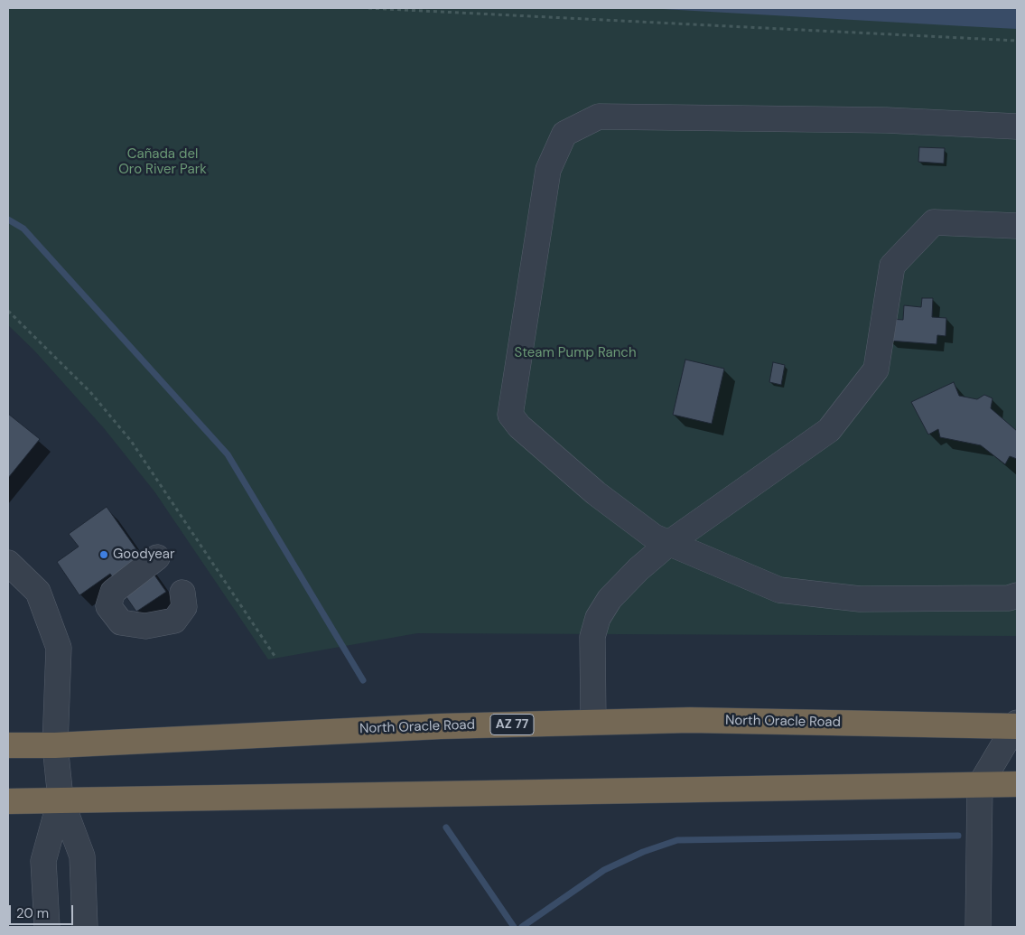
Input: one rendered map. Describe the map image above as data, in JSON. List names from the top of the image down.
{
  "streets": {
    "highway": ["North Oracle Road", "AZ 77"]
  },
  "parks": ["Cañada del Oro River Park", "Steam Pump Ranch"],
  "places": ["Goodyear"],
  "scale_bar": "20 m"
}
